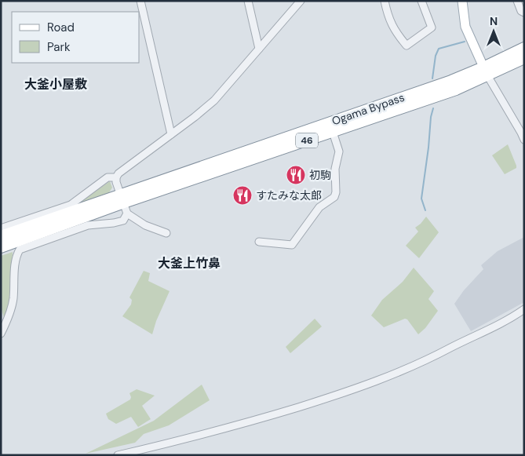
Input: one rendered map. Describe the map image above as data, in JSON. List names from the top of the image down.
{
  "streets": {
    "highway": ["Ogama Bypass", "46"]
  },
  "crossings": [
    ["Ogama Bypass", "46"]
  ],
  "districts": ["大釜小屋敷", "大釜上竹鼻"],
  "places": {
    "restaurant": ["初駒", "すたみな太郎"]
  },
  "legend": ["Road", "Park"],
  "north": "top"
}
